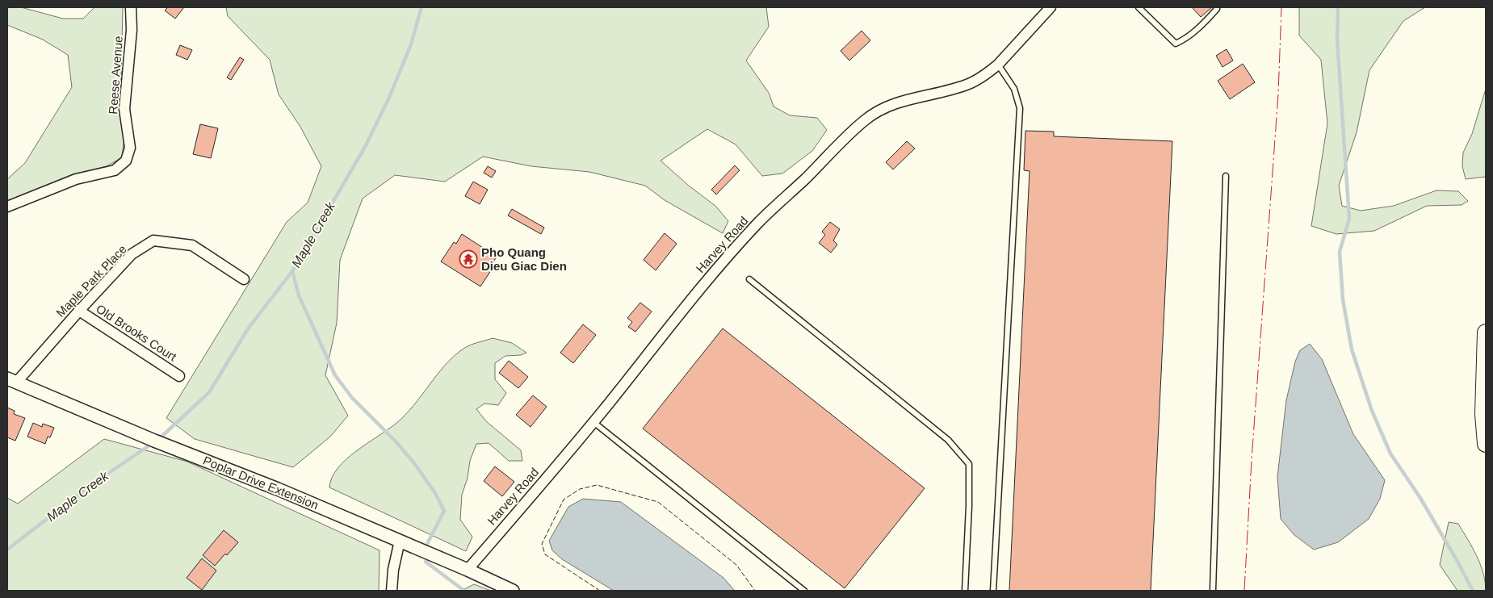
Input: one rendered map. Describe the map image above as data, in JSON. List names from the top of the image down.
{
  "streets": {
    "street": [
      "Reese Avenue",
      "Harvey Road",
      "Maple Park Place",
      "Old Brooks Court",
      "Poplar Drive Extension"
    ]
  },
  "crossings": [
    ["Harvey Road", "Poplar Drive Extension"],
    ["Maple Park Place", "Old Brooks Court"],
    ["Maple Park Place", "Poplar Drive Extension"]
  ],
  "water": ["Maple Creek"],
  "places": {
    "temple": ["Pho Quang Dieu Giac Dien"]
  }
}
